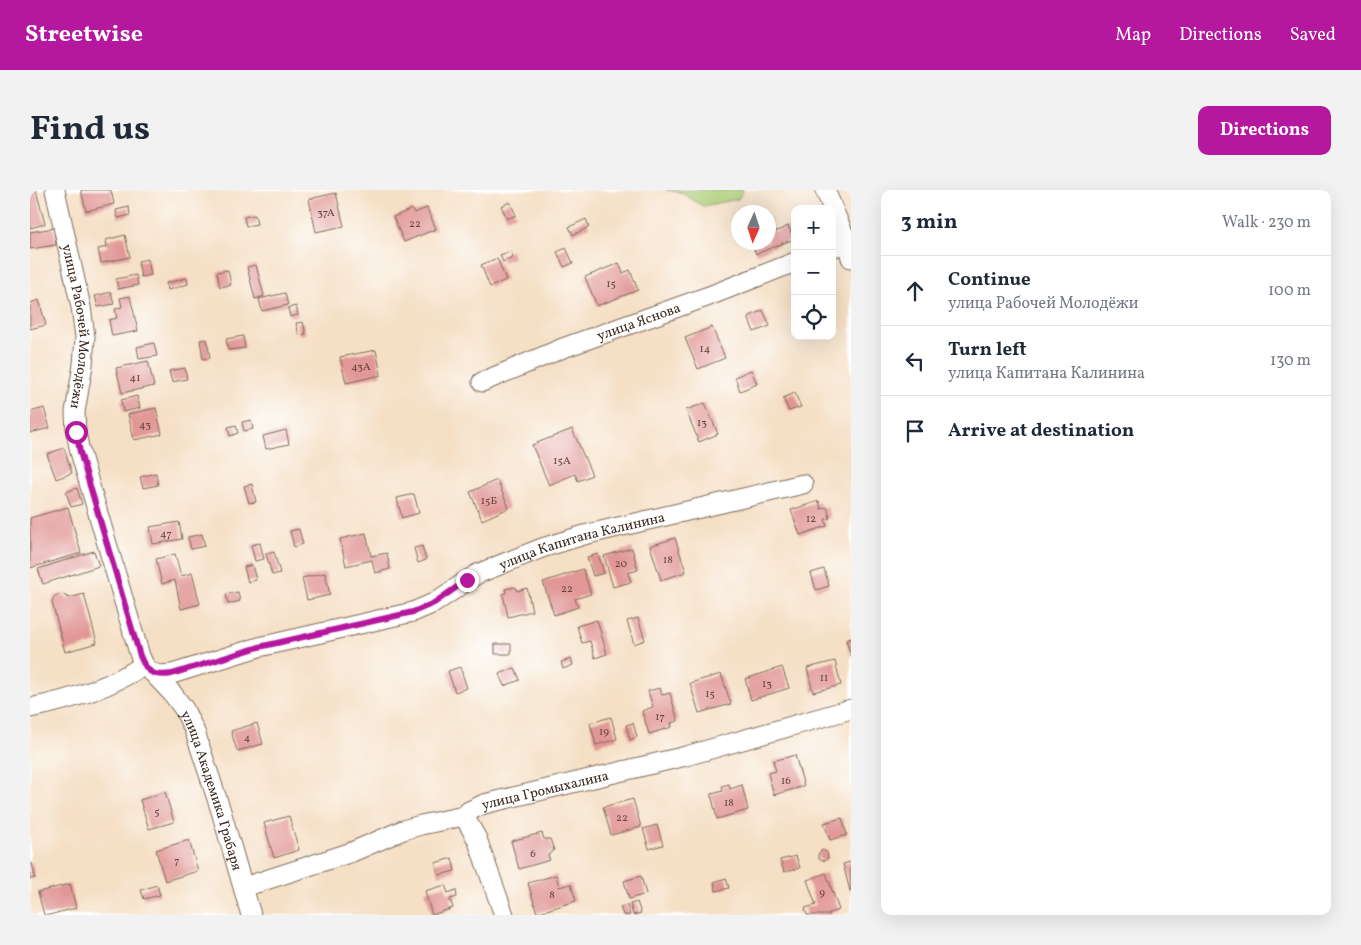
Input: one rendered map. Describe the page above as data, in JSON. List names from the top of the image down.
{
  "streets": {
    "street": [
      "улица Яснова",
      "улица Рабочей Молодёжи",
      "улица Капитана Калинина",
      "улица Громыхалина",
      "улица Академика Грабаря"
    ]
  },
  "crossings": [
    ["улица Рабочей Молодёжи", "улица Капитана Калинина"],
    ["улица Рабочей Молодёжи", "улица Академика Грабаря"],
    ["улица Капитана Калинина", "улица Академика Грабаря"],
    ["улица Громыхалина", "улица Академика Грабаря"]
  ],
  "house_numbers": [
    "37А",
    "22",
    "15",
    "14",
    "43А",
    "41",
    "13",
    "43",
    "15А",
    "15Б",
    "12",
    "47",
    "18",
    "20",
    "22",
    "11",
    "13",
    "15",
    "17",
    "19",
    "4",
    "16",
    "18",
    "5",
    "22",
    "6",
    "7",
    "9",
    "8"
  ],
  "north": "bottom",
  "page": {
    "header": "Streetwise",
    "nav": ["Map", "Directions", "Saved"],
    "title": "Find us",
    "buttons": "Directions",
    "heading": ["3 min", "Walk · 230 m"],
    "map_buttons": ["+", "−"],
    "list": [
      ["Continue", "улица Рабочей Молодёжи", "100 m"],
      ["Turn left", "улица Капитана Калинина", "130 m"],
      "Arrive at destination"
    ]
  }
}
